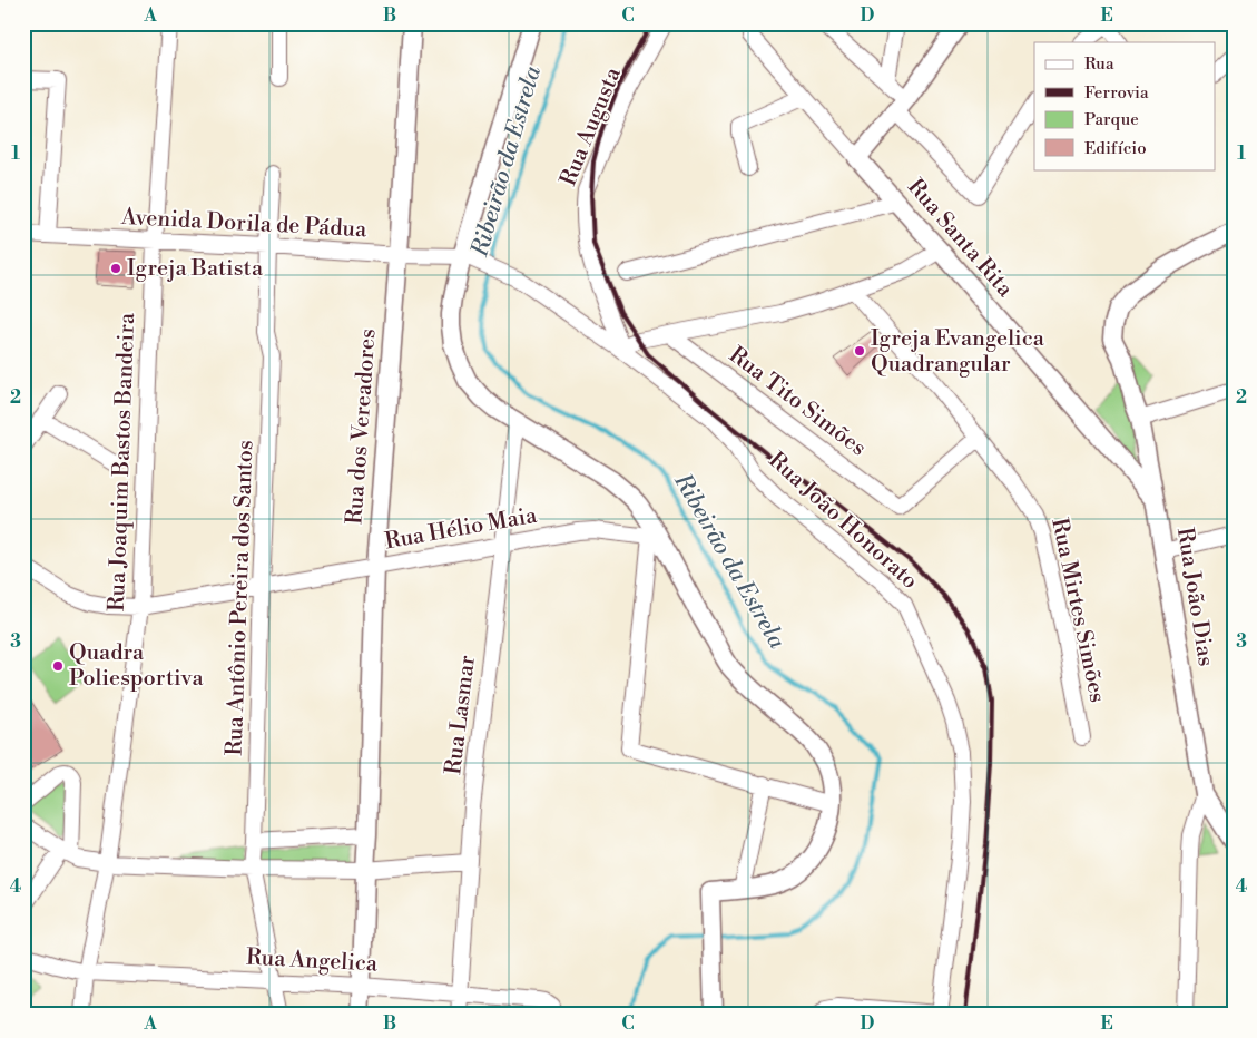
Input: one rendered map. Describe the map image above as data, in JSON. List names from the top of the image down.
{
  "streets": {
    "street": [
      "Rua Augusta",
      "Avenida Dorila de Pádua",
      "Rua Santa Rita",
      "Rua Tito Simões",
      "Rua dos Vereadores",
      "Rua Joaquim Bastos Bandeira",
      "Rua João Honorato",
      "Rua Hélio Maia",
      "Rua João Dias",
      "Rua Antônio Pereira dos Santos",
      "Rua Mirtes Simões",
      "Rua Lasmar",
      "Rua Angelica"
    ]
  },
  "crossings": [
    ["Rua Augusta", "Rua João Honorato"],
    ["Avenida Dorila de Pádua", "Rua dos Vereadores"],
    ["Avenida Dorila de Pádua", "Rua Joaquim Bastos Bandeira"],
    ["Avenida Dorila de Pádua", "Rua João Honorato"],
    ["Avenida Dorila de Pádua", "Rua Antônio Pereira dos Santos"],
    ["Rua Santa Rita", "Rua João Dias"],
    ["Rua Tito Simões", "Rua Mirtes Simões"],
    ["Rua dos Vereadores", "Rua Hélio Maia"],
    ["Rua dos Vereadores", "Rua Angelica"],
    ["Rua Joaquim Bastos Bandeira", "Rua Hélio Maia"],
    ["Rua Joaquim Bastos Bandeira", "Rua Angelica"],
    ["Rua Hélio Maia", "Rua Antônio Pereira dos Santos"],
    ["Rua Hélio Maia", "Rua Lasmar"],
    ["Rua Antônio Pereira dos Santos", "Rua Angelica"],
    ["Rua Lasmar", "Rua Angelica"]
  ],
  "water": ["Ribeirão da Estrela"],
  "places": ["Igreja Batista", "Igreja Evangelica Quadrangular", "Quadra Poliesportiva"],
  "legend": [
    "Rua",
    "Ferrovia",
    "Parque",
    "Edifício"
  ],
  "grid": {
    "columns": [
      "A",
      "B",
      "C",
      "D",
      "E"
    ],
    "rows": [
      "1",
      "2",
      "3",
      "4"
    ]
  }
}
